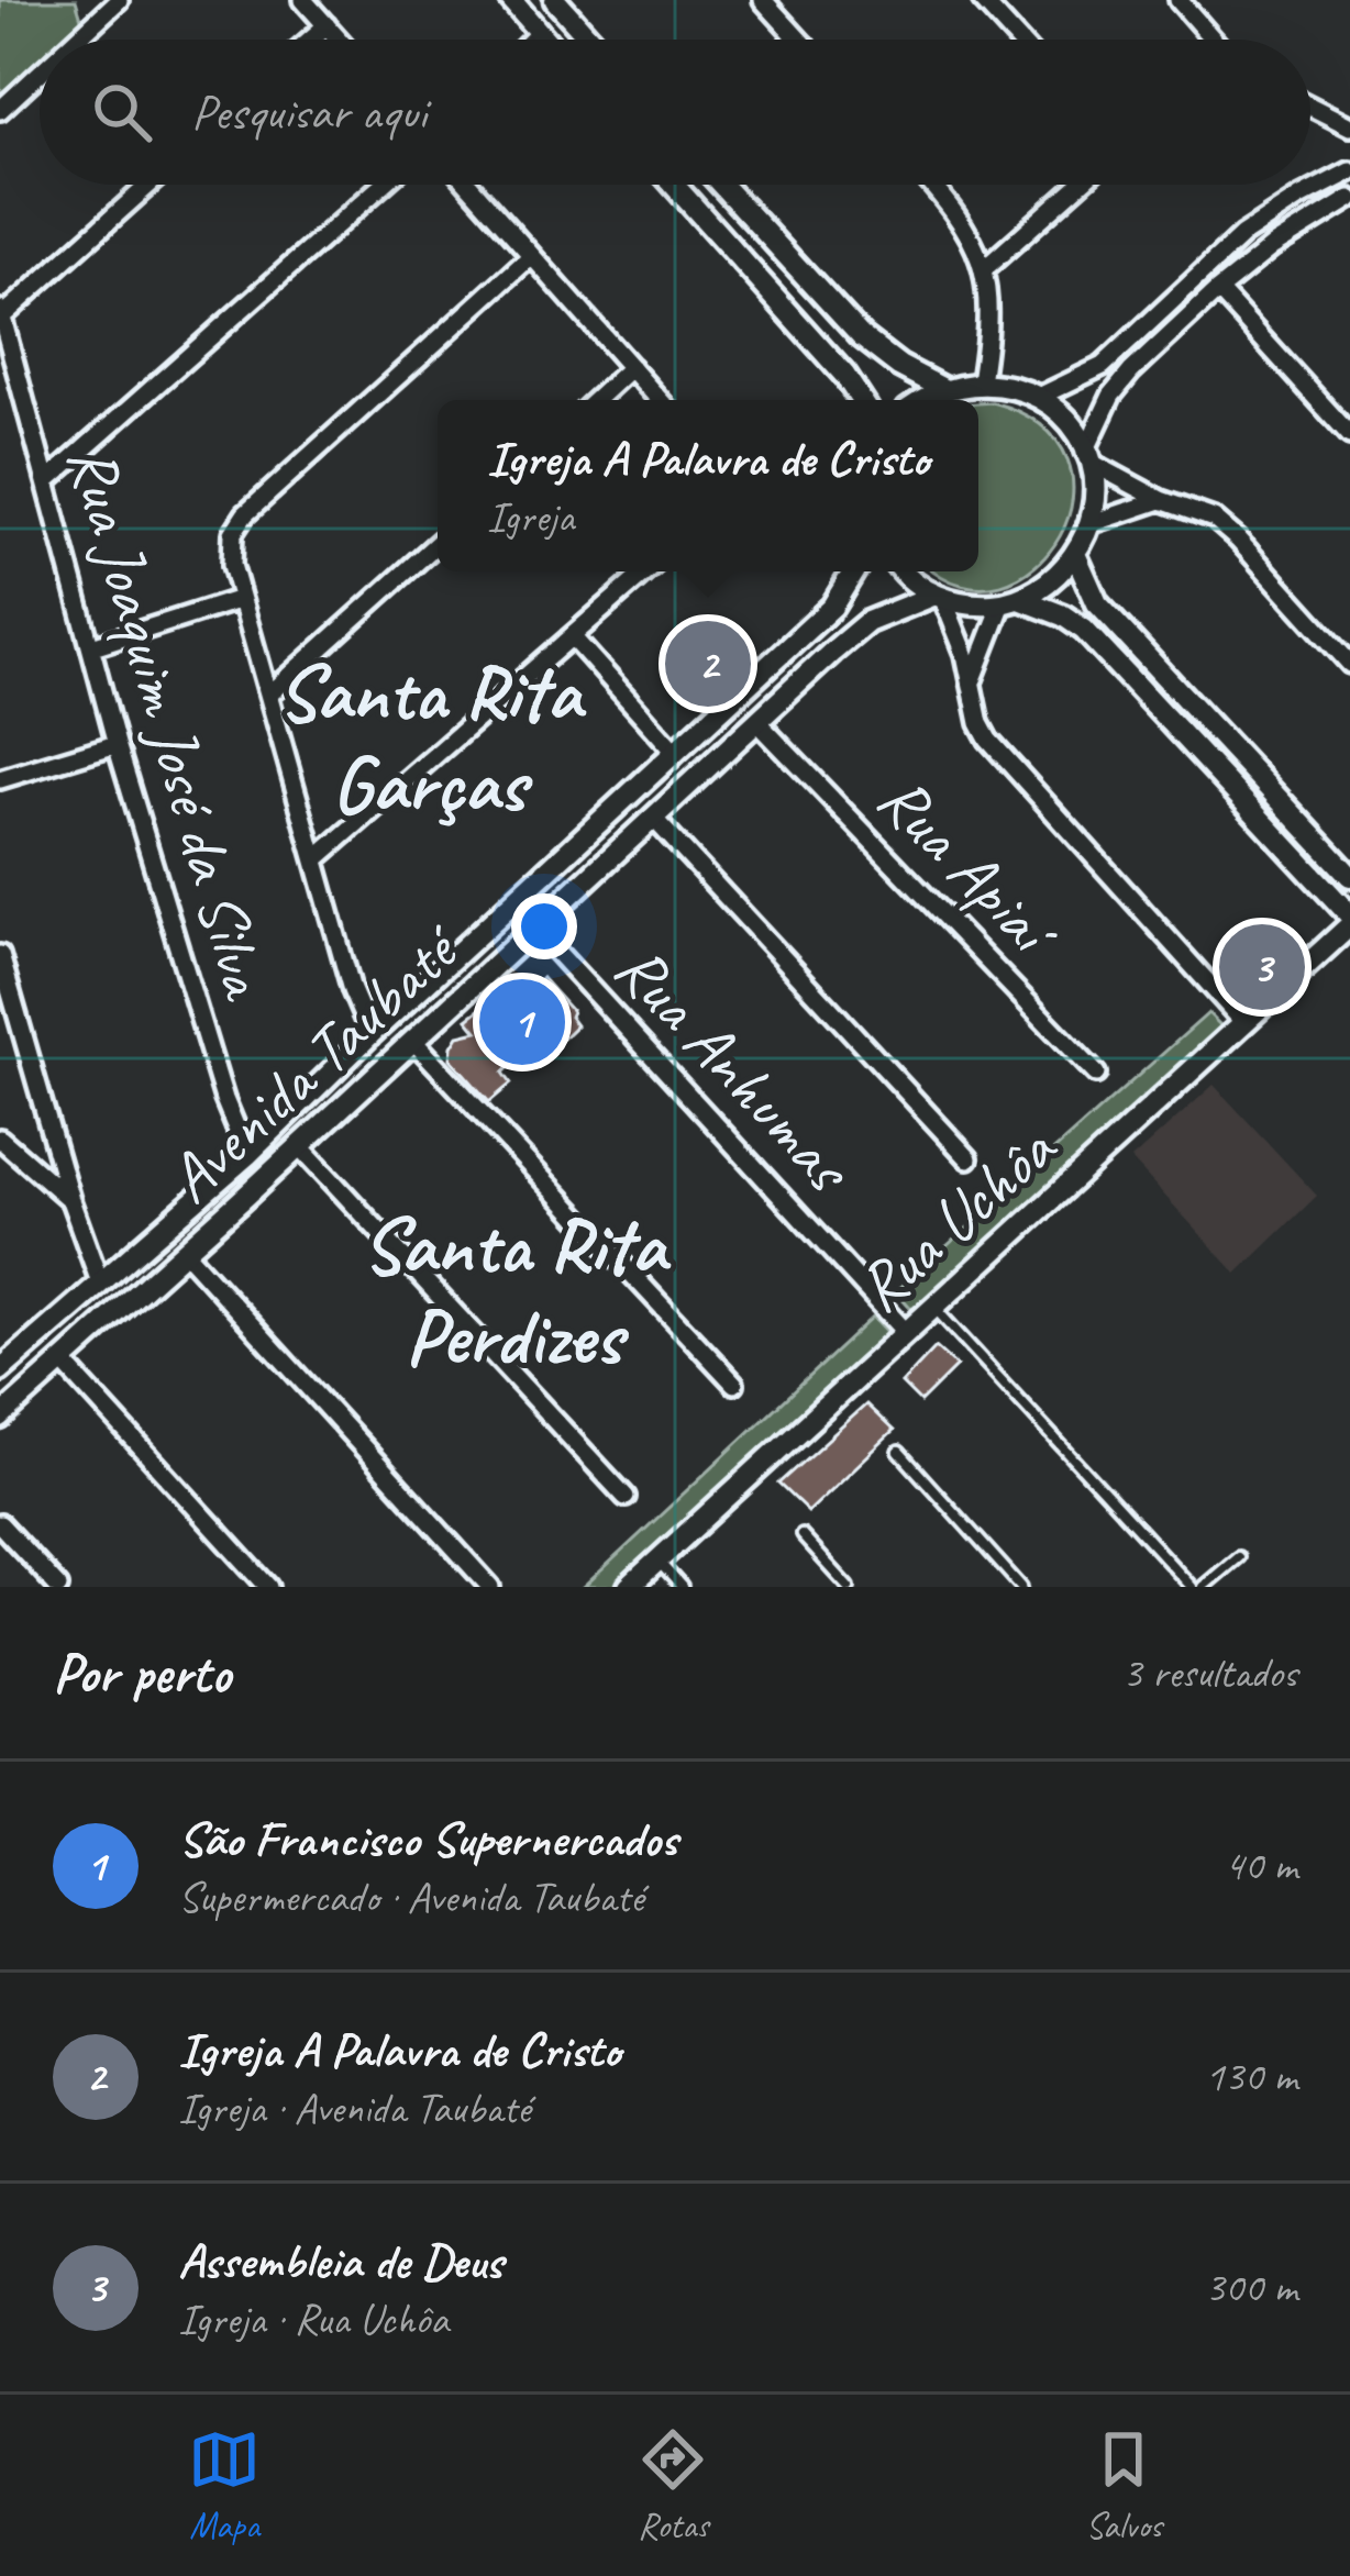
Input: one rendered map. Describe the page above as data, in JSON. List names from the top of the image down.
{
  "streets": {
    "street": [
      "Rua Joaquim José da Silva",
      "Rua Apiaí",
      "Avenida Taubaté",
      "Rua Anhumas",
      "Rua Uchôa"
    ]
  },
  "crossings": [
    ["Rua Joaquim José da Silva", "Avenida Taubaté"],
    ["Rua Apiaí", "Avenida Taubaté"],
    ["Avenida Taubaté", "Rua Anhumas"],
    ["Rua Anhumas", "Rua Uchôa"]
  ],
  "districts": ["Santa Rita Garças", "Santa Rita Perdizes"],
  "page": {
    "search": "Pesquisar aqui",
    "popup": ["Igreja A Palavra de Cristo", "Igreja"],
    "pins": ["2", "3", "1"],
    "heading": ["Por perto", "3 resultados"],
    "list": [
      {
        "mark": "1",
        "name": "São Francisco Supernercados",
        "note": "Supermercado · Avenida Taubaté",
        "value": "40 m"
      },
      {
        "mark": "2",
        "name": "Igreja A Palavra de Cristo",
        "note": "Igreja · Avenida Taubaté",
        "value": "130 m"
      },
      {
        "mark": "3",
        "name": "Assembleia de Deus",
        "note": "Igreja · Rua Uchôa",
        "value": "300 m"
      }
    ],
    "nav": ["Mapa", "Rotas", "Salvos"]
  }
}
